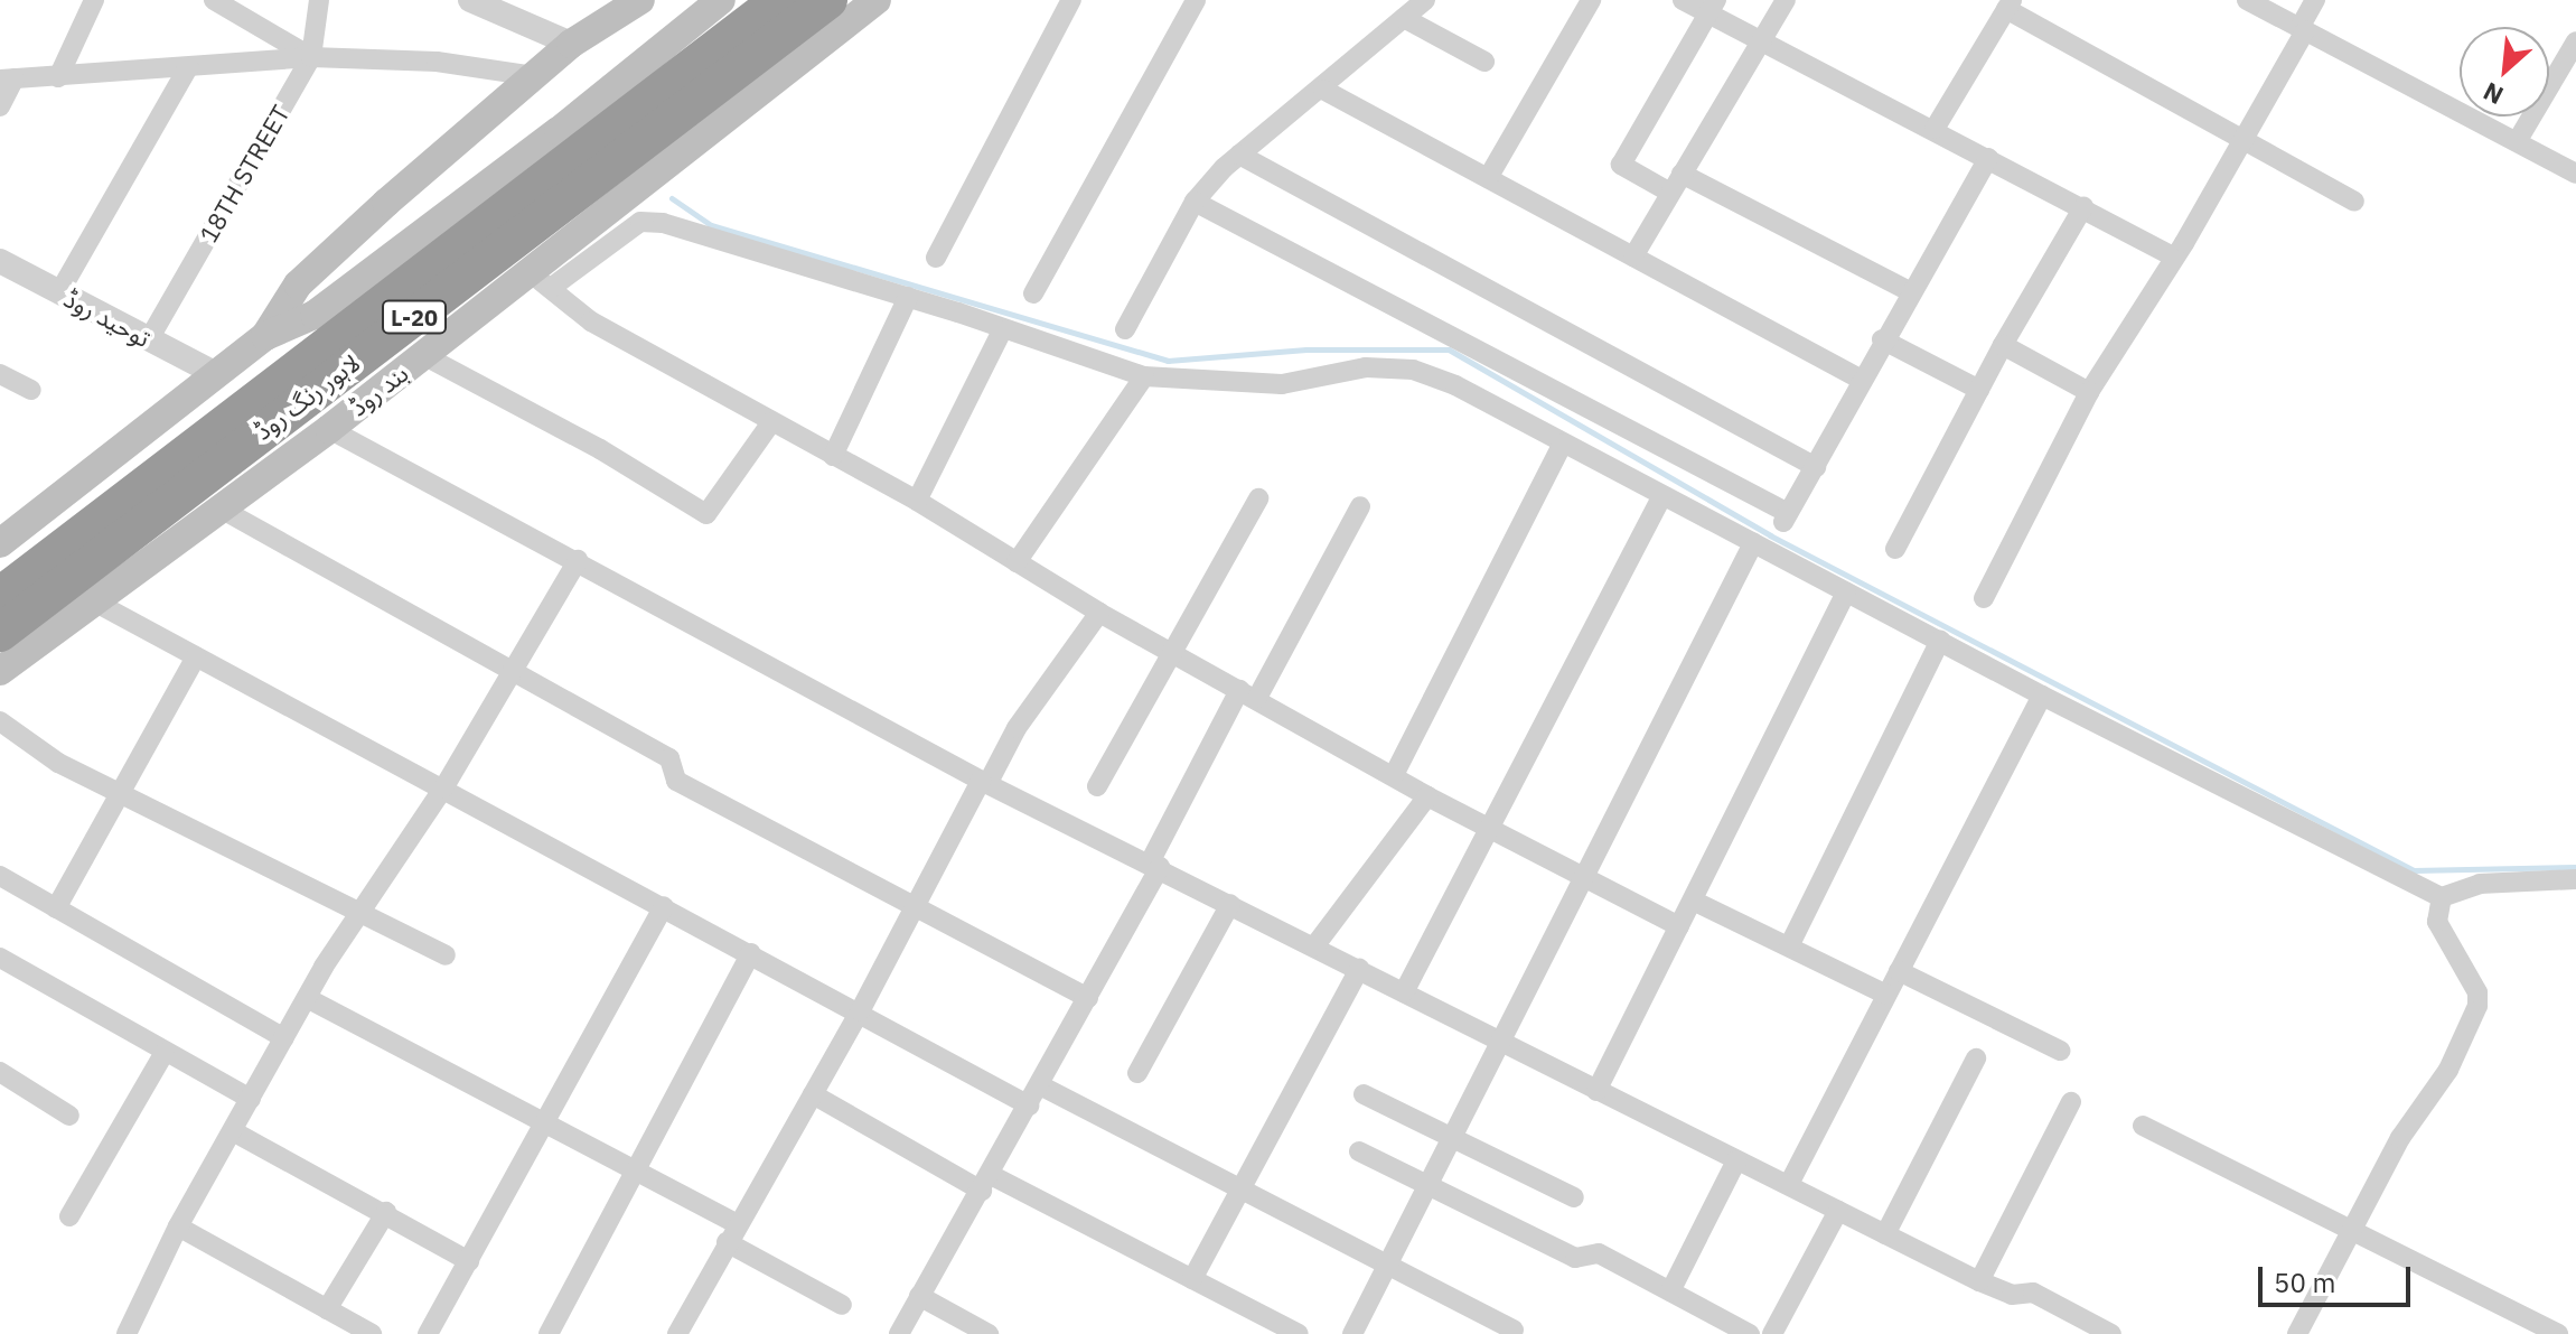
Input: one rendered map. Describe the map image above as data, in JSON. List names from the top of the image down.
{
  "streets": {
    "highway": ["L-20", "لاہور رنگ روڈ"],
    "main road": ["بند روڈ"],
    "street": ["18TH STREET", "توحید روڈ"]
  },
  "crossings": [
    ["18TH STREET", "توحید روڈ"]
  ],
  "scale_bar": "50 m",
  "north": "bottom left"
}
